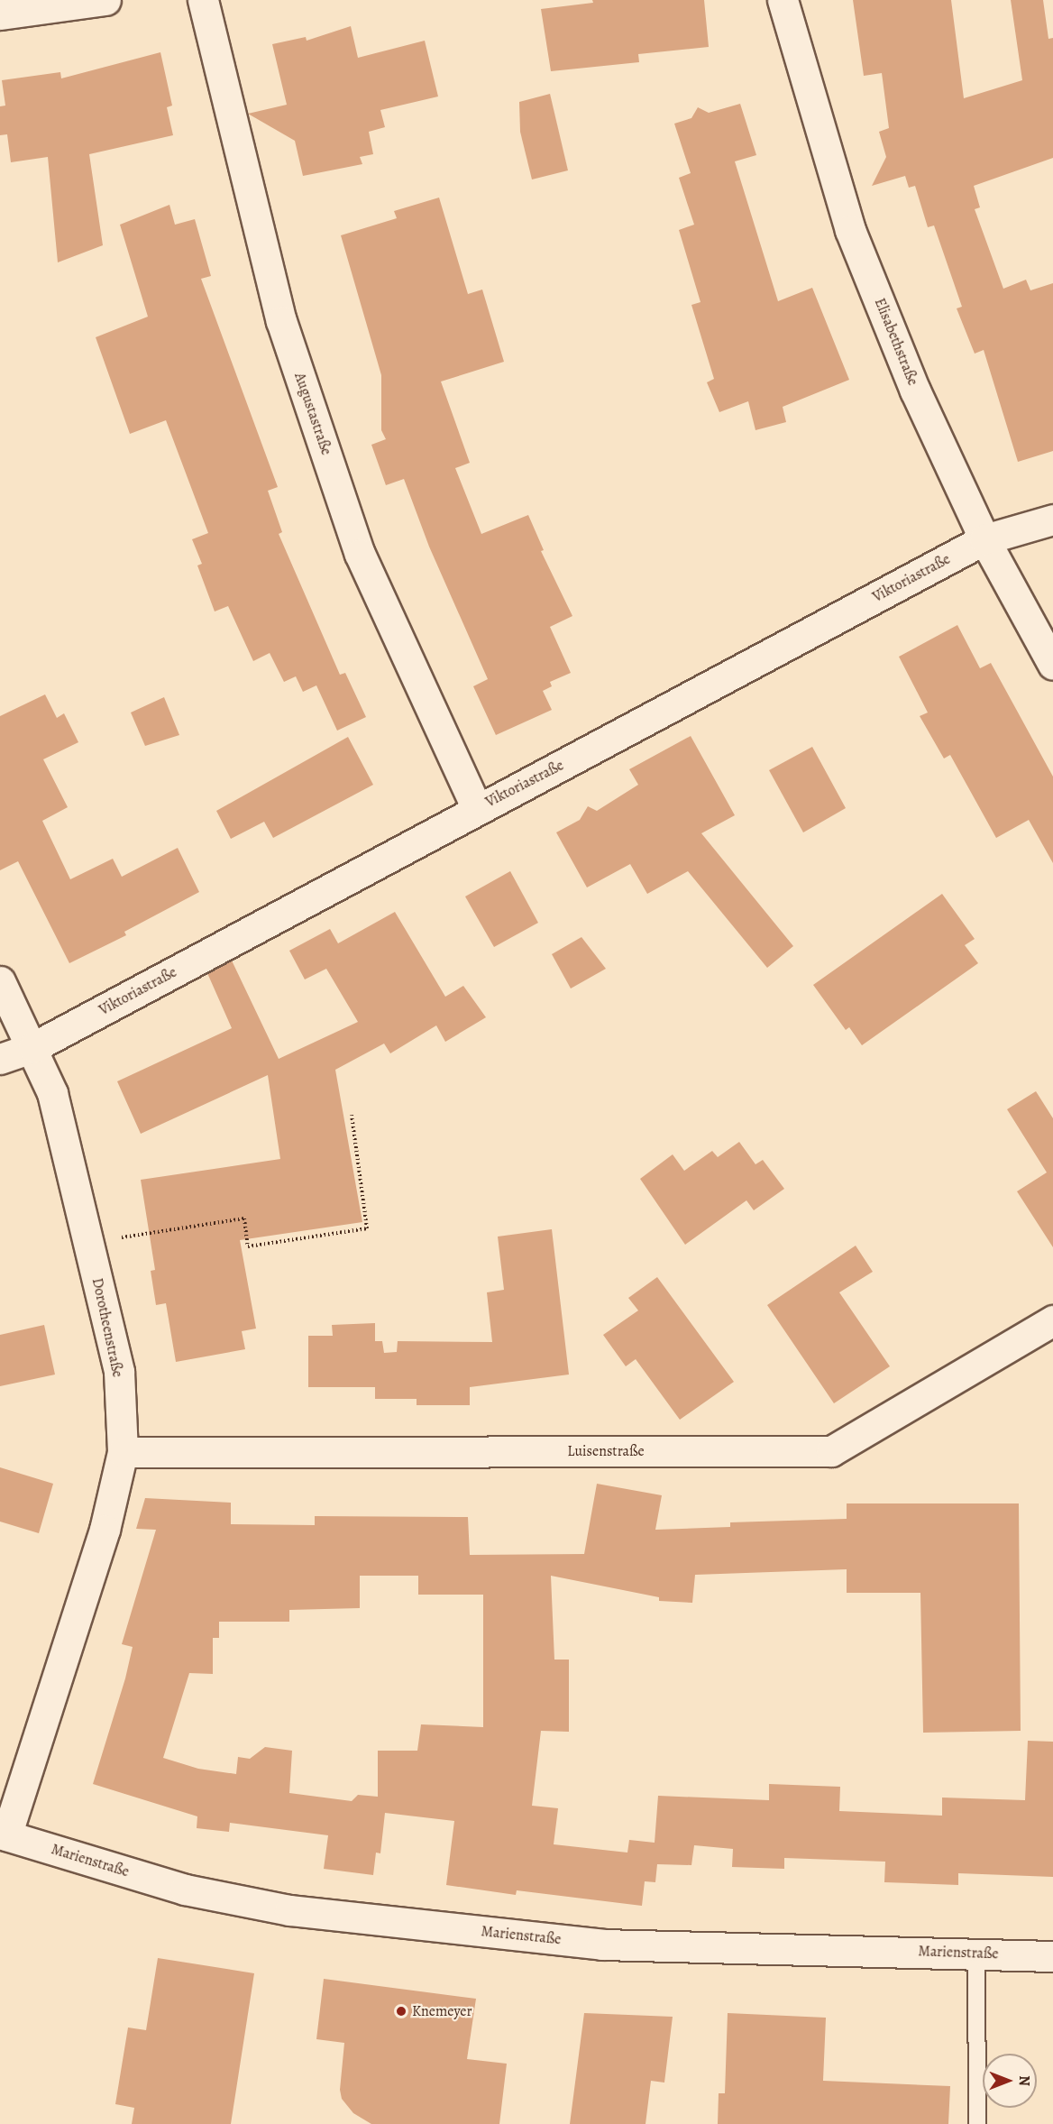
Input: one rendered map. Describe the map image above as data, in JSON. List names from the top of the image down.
{
  "streets": {
    "street": [
      "Elisabethstraße",
      "Augustastraße",
      "Viktoriastraße",
      "Dorotheenstraße",
      "Luisenstraße",
      "Marienstraße"
    ]
  },
  "crossings": [
    ["Elisabethstraße", "Viktoriastraße"],
    ["Augustastraße", "Viktoriastraße"],
    ["Viktoriastraße", "Dorotheenstraße"],
    ["Dorotheenstraße", "Luisenstraße"],
    ["Dorotheenstraße", "Marienstraße"]
  ],
  "places": ["Knemeyer"],
  "north": "right"
}
